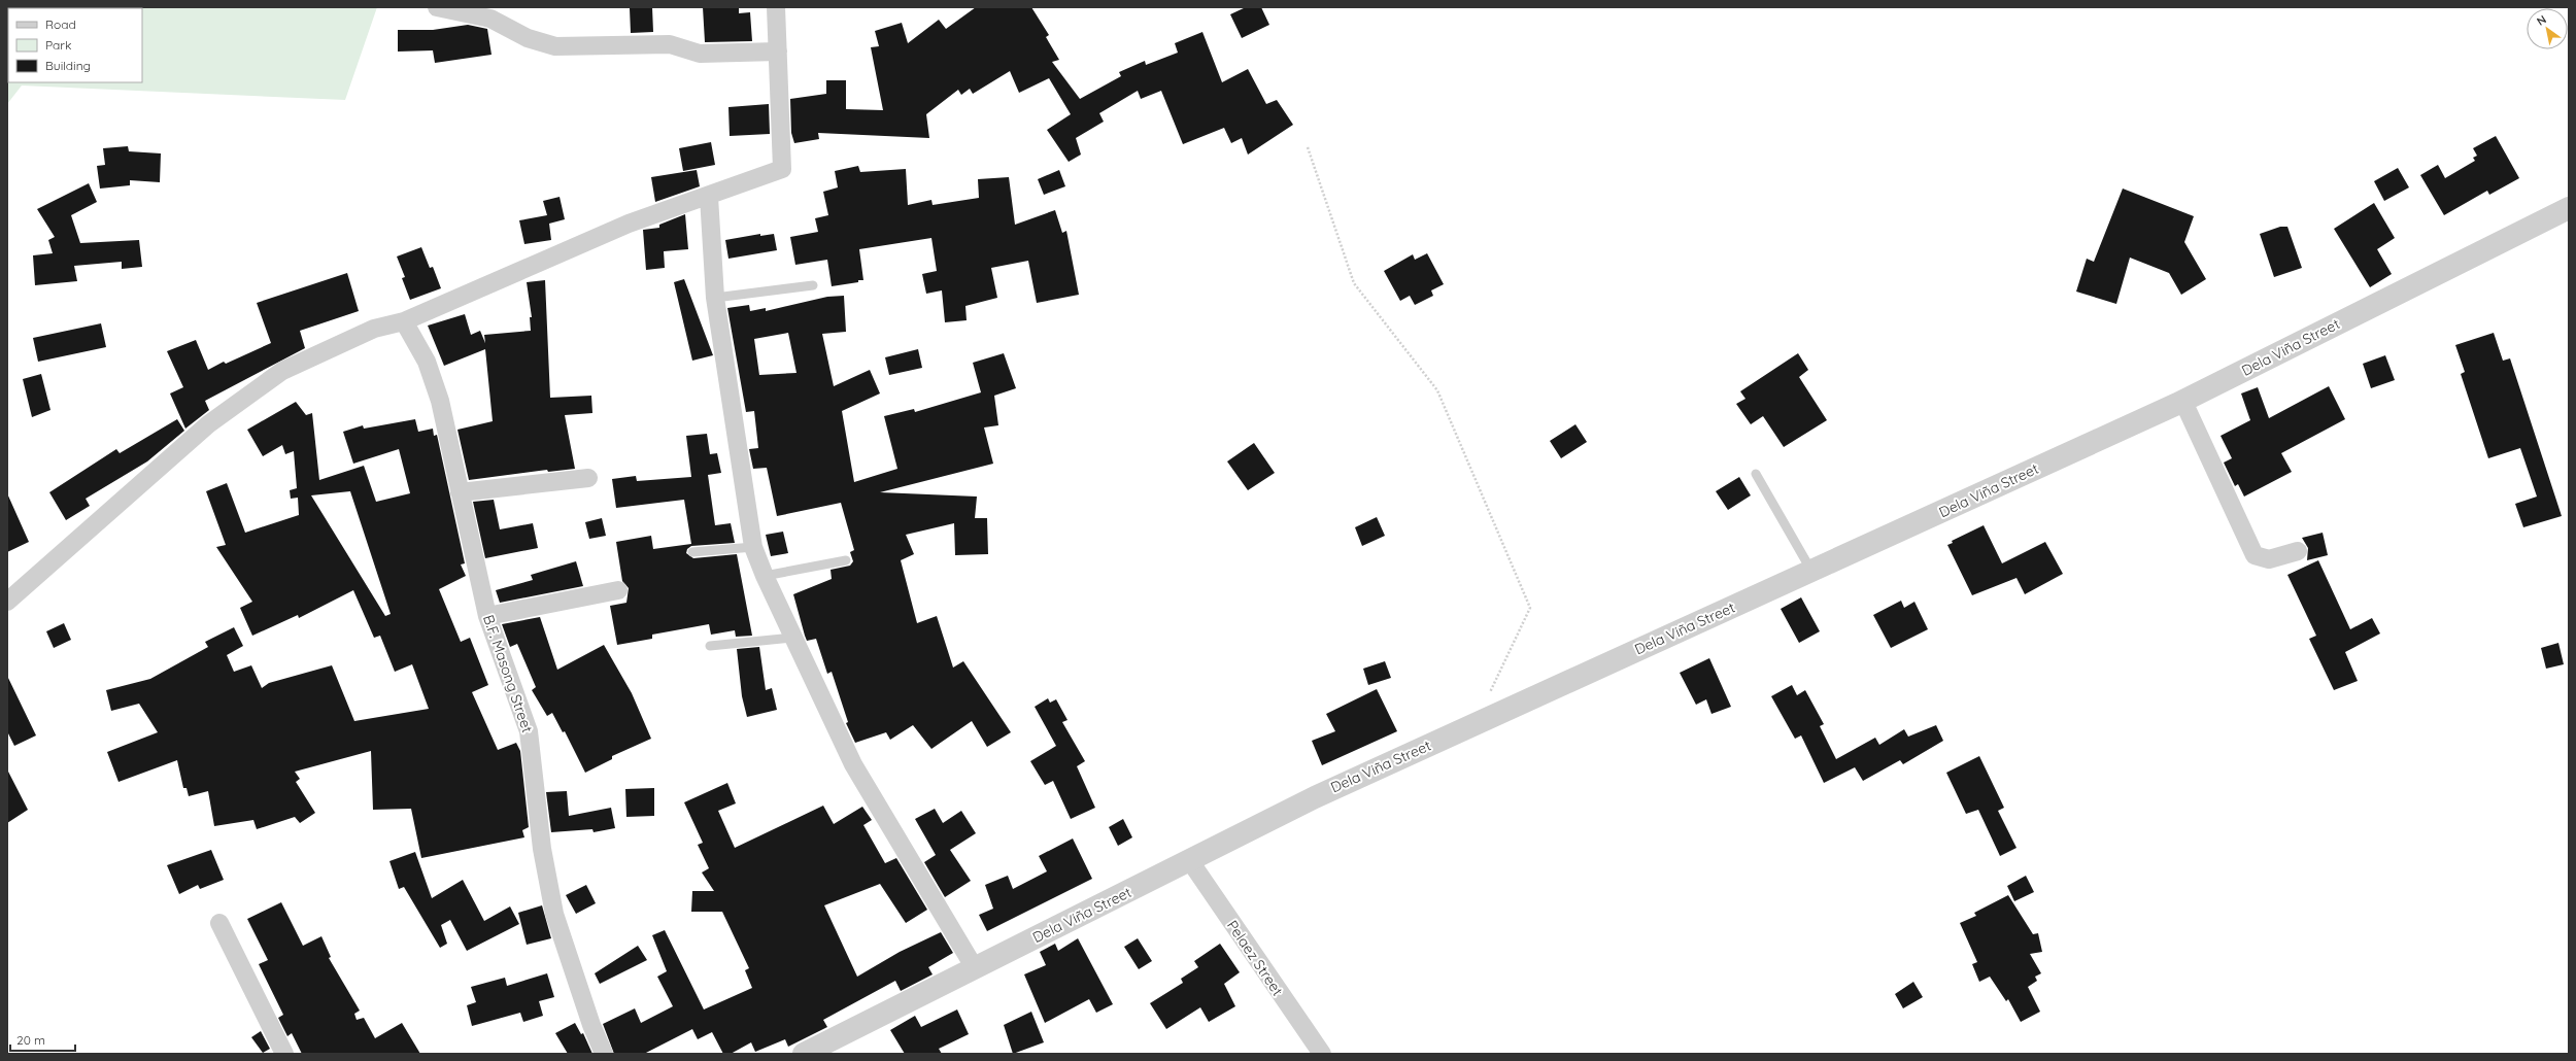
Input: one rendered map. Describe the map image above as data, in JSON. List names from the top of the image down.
{
  "streets": {
    "street": ["Dela Viña Street", "B.F. Masong Street", "Pelaez Street"]
  },
  "crossings": [
    ["Dela Viña Street", "Pelaez Street"]
  ],
  "legend": ["Road", "Park", "Building"],
  "scale_bar": "20 m",
  "north": "top left"
}
